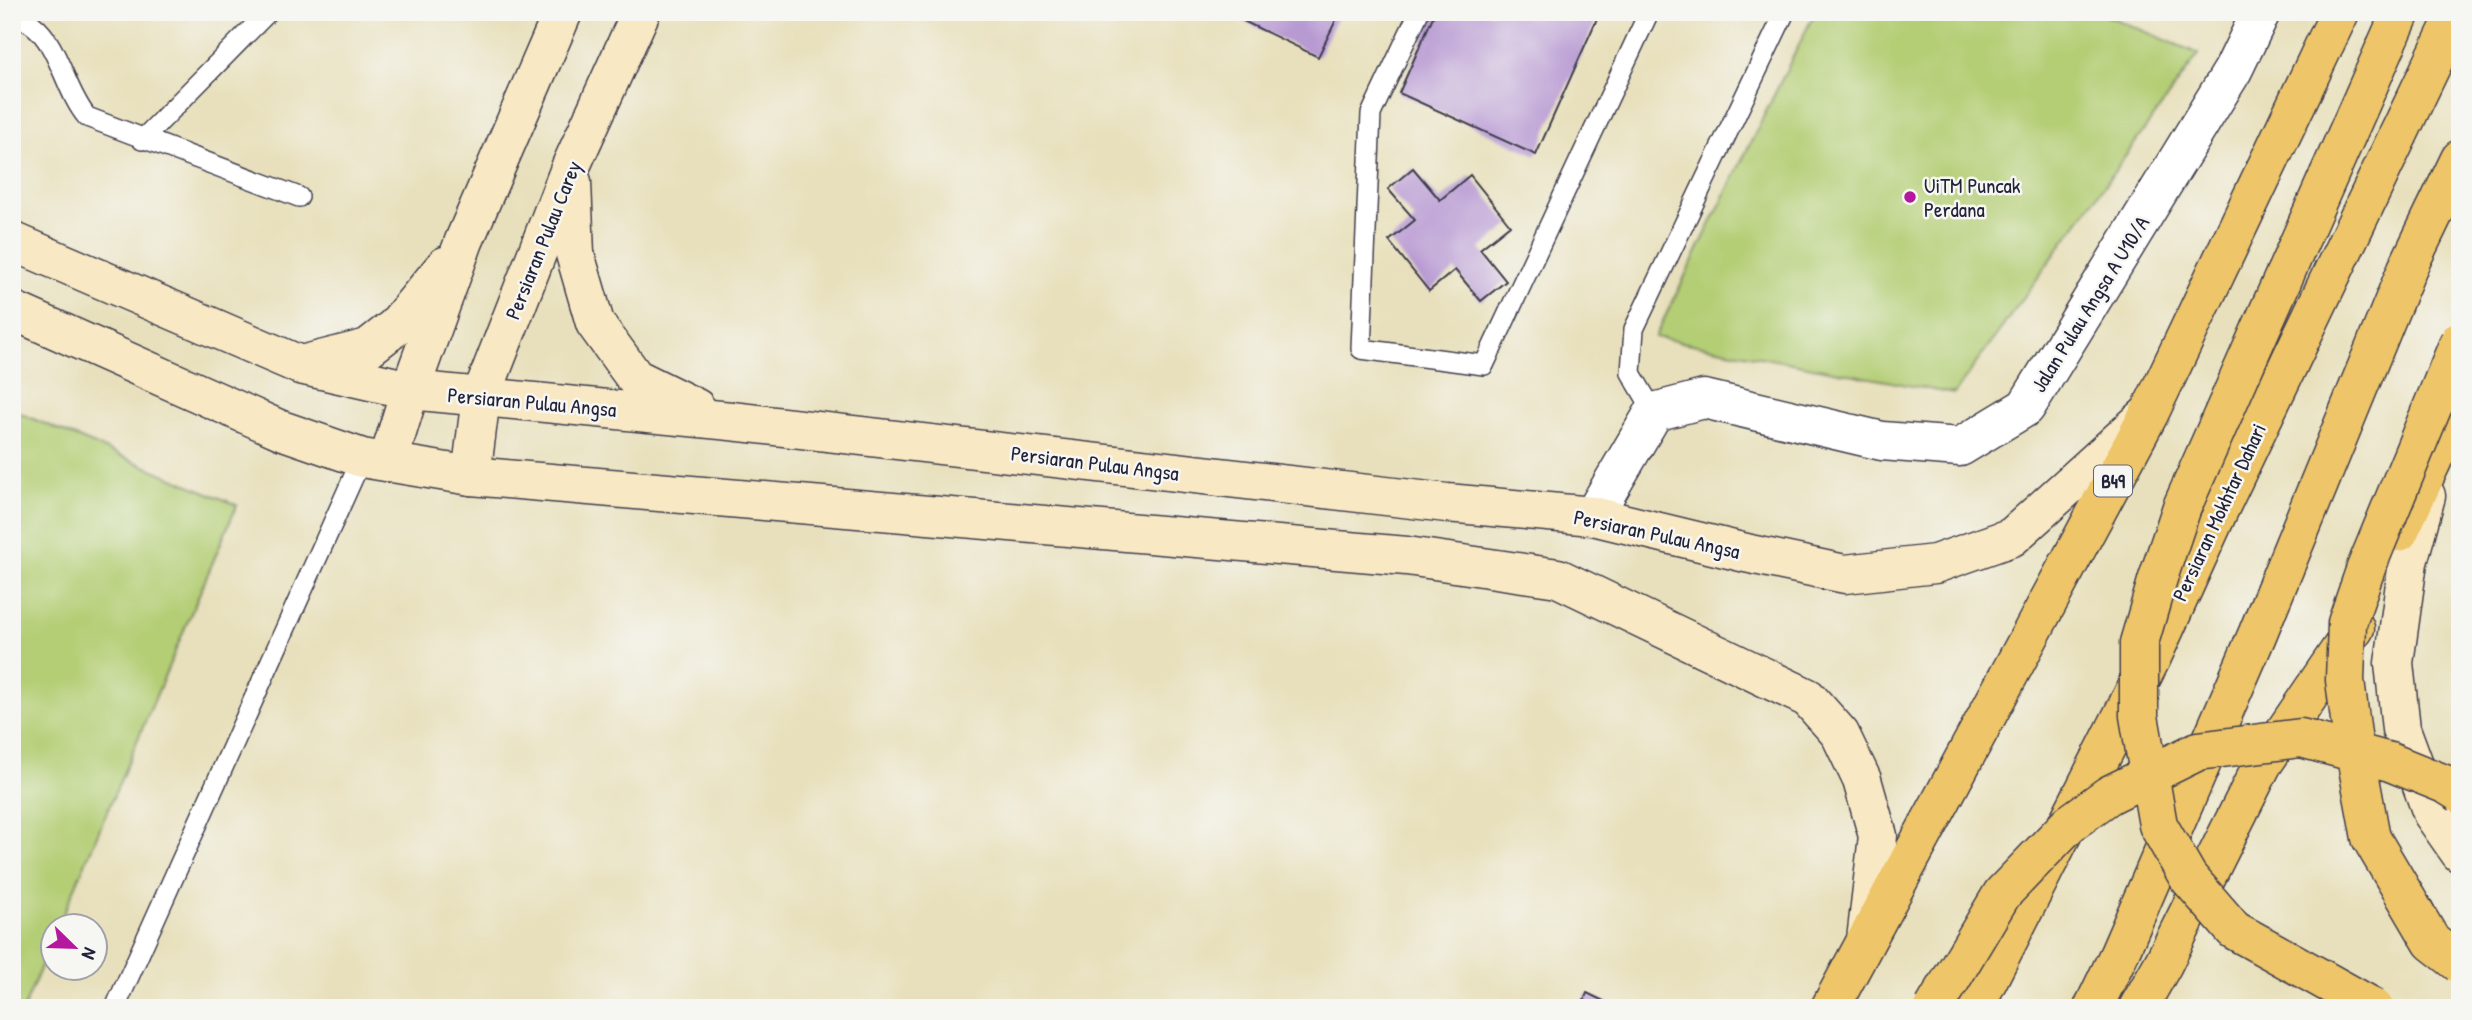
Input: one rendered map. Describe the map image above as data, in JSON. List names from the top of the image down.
{
  "streets": {
    "main road": ["B49", "Persiaran Mokhtar Dahari"],
    "street": ["Persiaran Pulau Carey", "Jalan Pulau Angsa A U10/A", "Persiaran Pulau Angsa"]
  },
  "crossings": [
    ["Persiaran Pulau Carey", "Persiaran Pulau Angsa"],
    ["Persiaran Pulau Angsa", "B49"]
  ],
  "places": ["UiTM Puncak Perdana"],
  "north": "bottom right"
}
